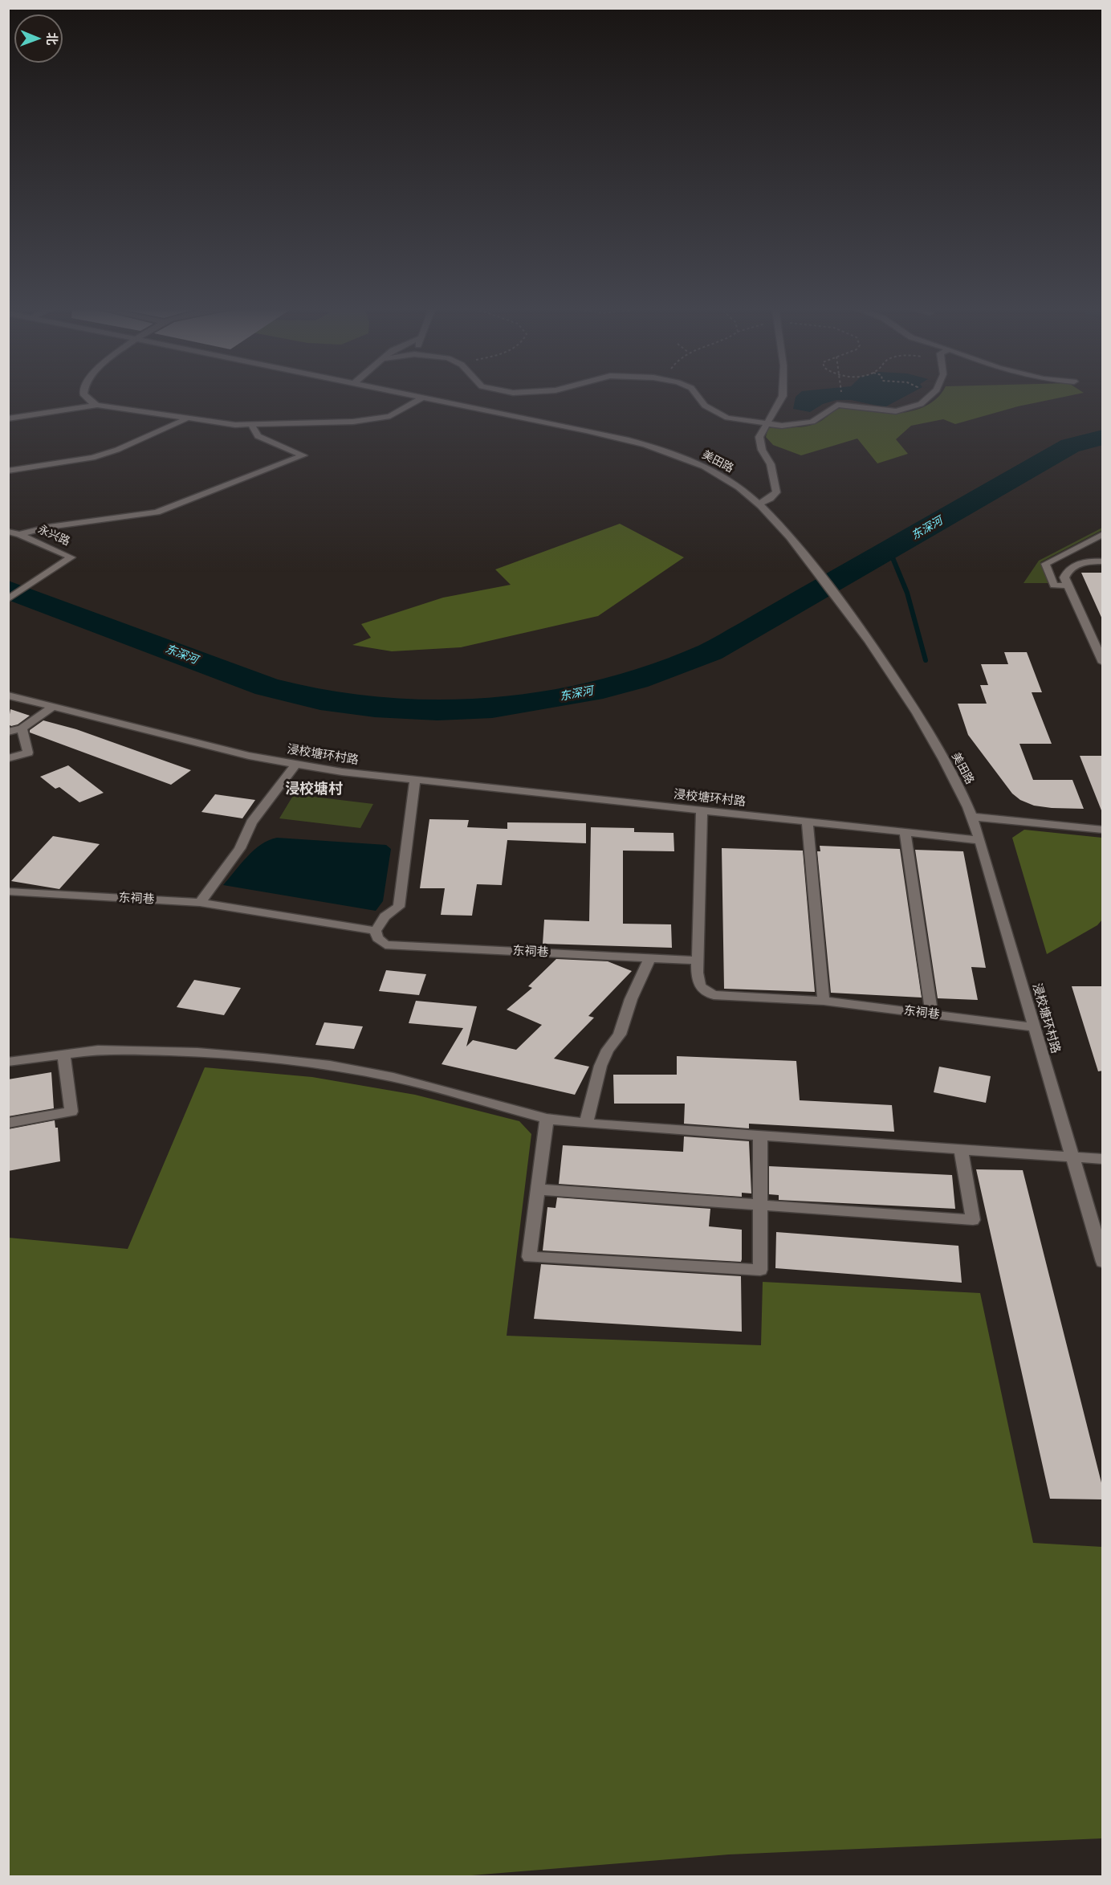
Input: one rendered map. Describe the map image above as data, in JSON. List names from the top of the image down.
{
  "streets": {
    "street": [
      "美田路",
      "永兴路",
      "浸校塘环村路",
      "东祠巷"
    ]
  },
  "crossings": [
    ["美田路", "浸校塘环村路"],
    ["浸校塘环村路", "东祠巷"]
  ],
  "districts": ["浸校塘村"],
  "water": ["东深河"],
  "north": "right"
}
